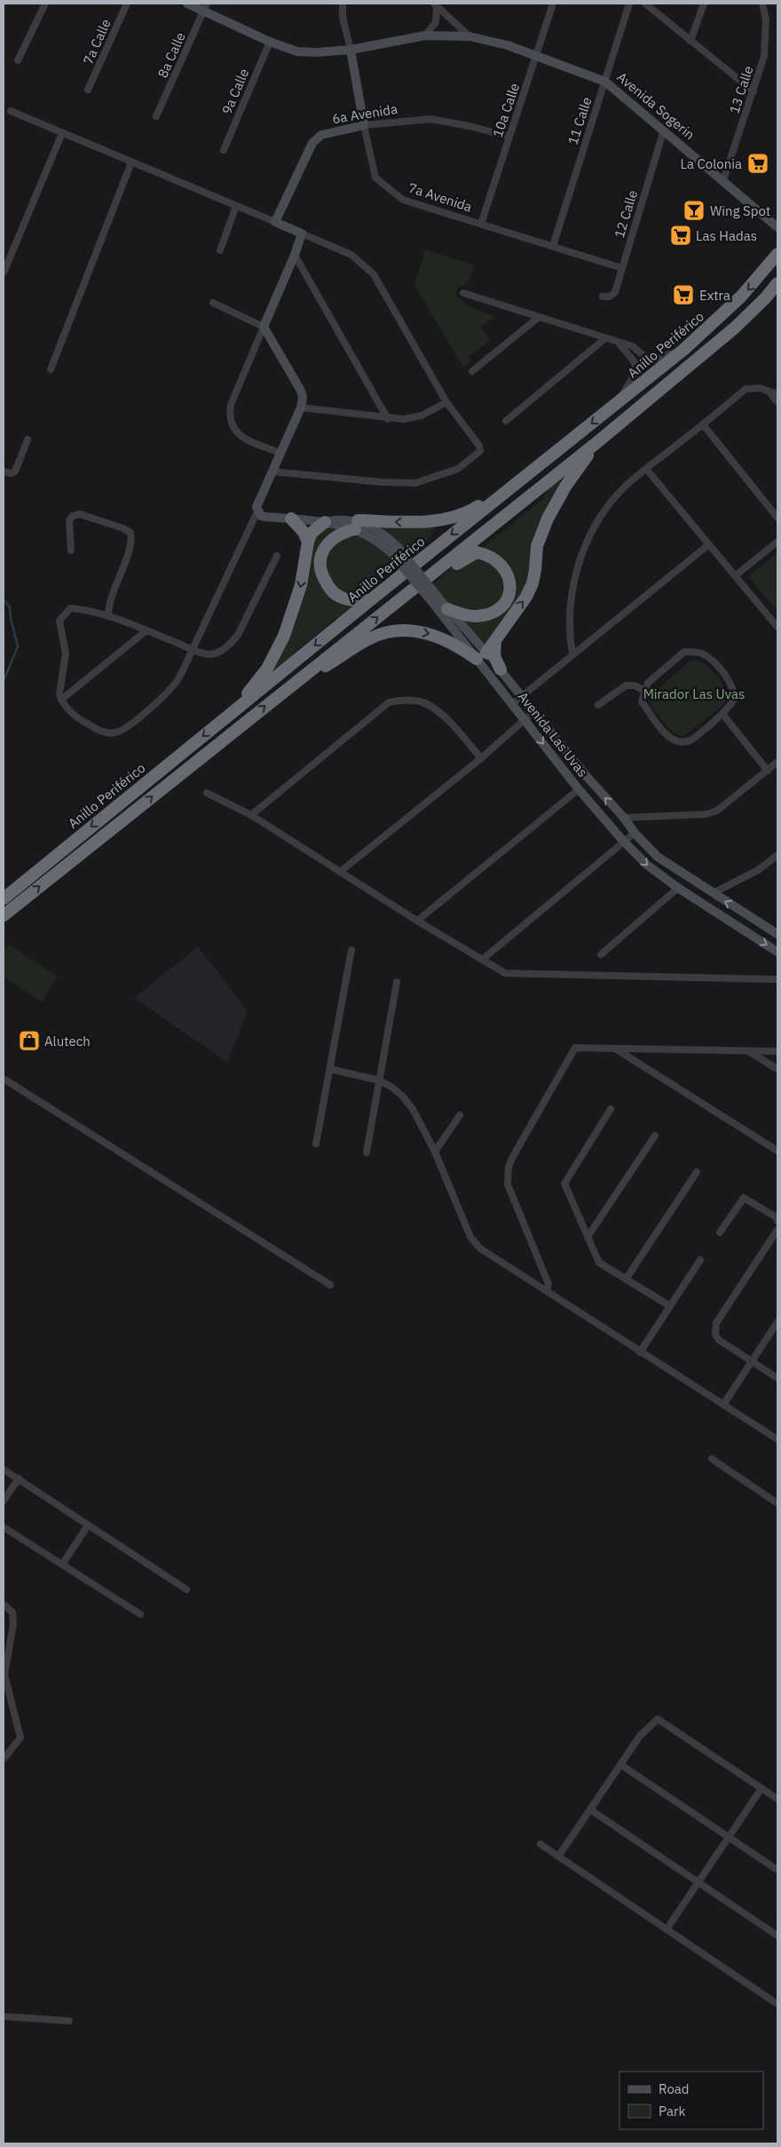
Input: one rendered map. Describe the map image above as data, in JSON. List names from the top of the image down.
{
  "streets": {
    "highway": ["Anillo Periférico"],
    "street": [
      "7a Calle",
      "8a Calle",
      "13 Calle",
      "9a Calle",
      "Avenida Sogerin",
      "10a Calle",
      "6a Avenida",
      "11 Calle",
      "7a Avenida",
      "12 Calle",
      "Avenida Las Uvas"
    ]
  },
  "crossings": [
    ["8a Calle", "Avenida Sogerin"],
    ["13 Calle", "Avenida Sogerin"],
    ["9a Calle", "Avenida Sogerin"],
    ["Avenida Sogerin", "10a Calle"],
    ["Avenida Sogerin", "11 Calle"],
    ["Avenida Sogerin", "7a Avenida"],
    ["Avenida Sogerin", "12 Calle"],
    ["10a Calle", "6a Avenida"],
    ["10a Calle", "7a Avenida"],
    ["6a Avenida", "7a Avenida"],
    ["11 Calle", "7a Avenida"],
    ["7a Avenida", "12 Calle"]
  ],
  "parks": ["Mirador Las Uvas"],
  "places": {
    "supermarket": ["La Colonia", "Las Hadas", "Extra"],
    "bar": ["Wing Spot"],
    "shop": ["Alutech"]
  },
  "legend": ["Road", "Park"]
}
